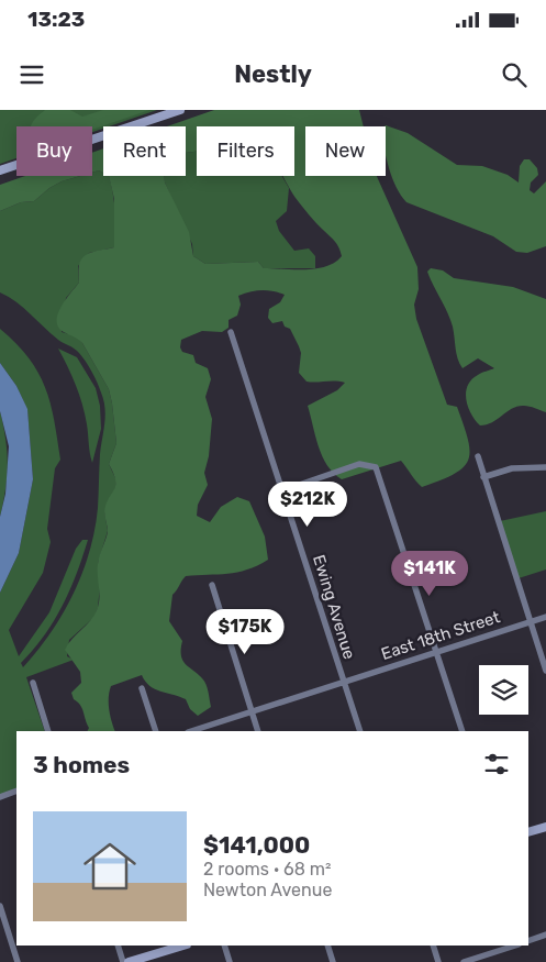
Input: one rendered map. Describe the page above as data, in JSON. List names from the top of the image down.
{
  "streets": {
    "street": ["Ewing Avenue", "East 18th Street"]
  },
  "crossings": [
    ["Ewing Avenue", "East 18th Street"]
  ],
  "page": {
    "status": "13:23",
    "header": "Nestly",
    "chip": [
      "Buy",
      "Rent",
      "Filters",
      "New"
    ],
    "price": ["$212K", "$141K", "$175K"],
    "heading": "3 homes",
    "list": [
      {
        "name": "$141,000",
        "note": "2 rooms · 68 m² · Newton Avenue"
      }
    ]
  }
}
